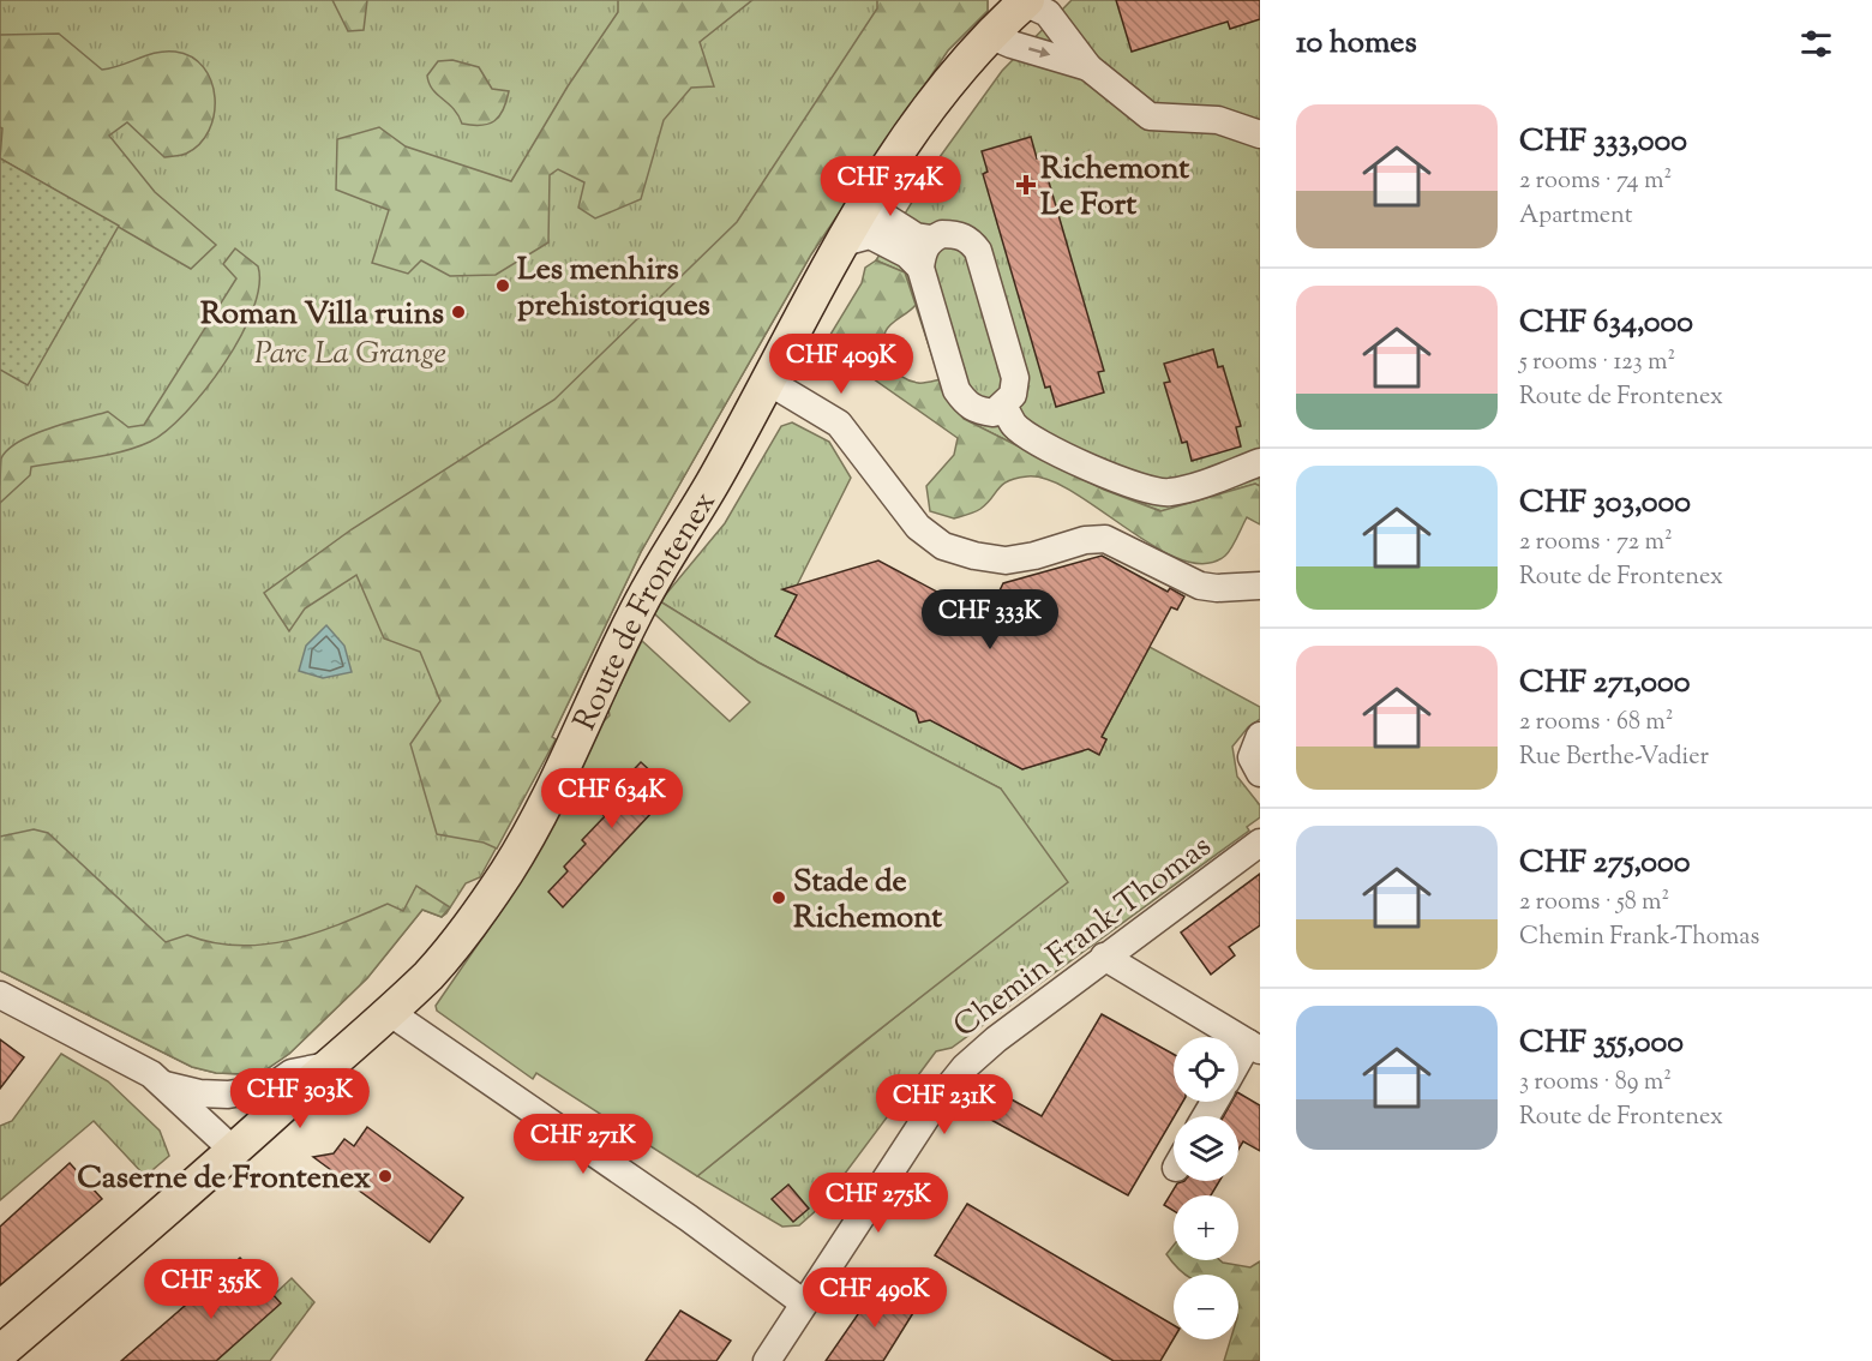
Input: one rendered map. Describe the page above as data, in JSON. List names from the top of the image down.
{
  "streets": {
    "main road": ["Route de Frontenex"],
    "street": ["Chemin Frank-Thomas"]
  },
  "parks": ["Parc La Grange"],
  "places": {
    "health": ["Richemont Le Fort"],
    "other": [
      "Les menhirs prehistoriques",
      "Roman Villa ruins",
      "Stade de Richemont",
      "Caserne de Frontenex"
    ]
  },
  "page": {
    "heading": "10 homes",
    "list": [
      {
        "name": "CHF 333,000",
        "note": "2 rooms · 74 m² · Apartment"
      },
      {
        "name": "CHF 634,000",
        "note": "5 rooms · 123 m² · Route de Frontenex"
      },
      {
        "name": "CHF 303,000",
        "note": "2 rooms · 72 m² · Route de Frontenex"
      },
      {
        "name": "CHF 271,000",
        "note": "2 rooms · 68 m² · Rue Berthe-Vadier"
      },
      {
        "name": "CHF 275,000",
        "note": "2 rooms · 58 m² · Chemin Frank-Thomas"
      },
      {
        "name": "CHF 355,000",
        "note": "3 rooms · 89 m² · Route de Frontenex"
      }
    ],
    "price": [
      "CHF 374K",
      "CHF 409K",
      "CHF 333K",
      "CHF 634K",
      "CHF 303K",
      "CHF 231K",
      "CHF 271K",
      "CHF 275K",
      "CHF 355K",
      "CHF 490K"
    ],
    "map_buttons": ["+", "−"]
  }
}
